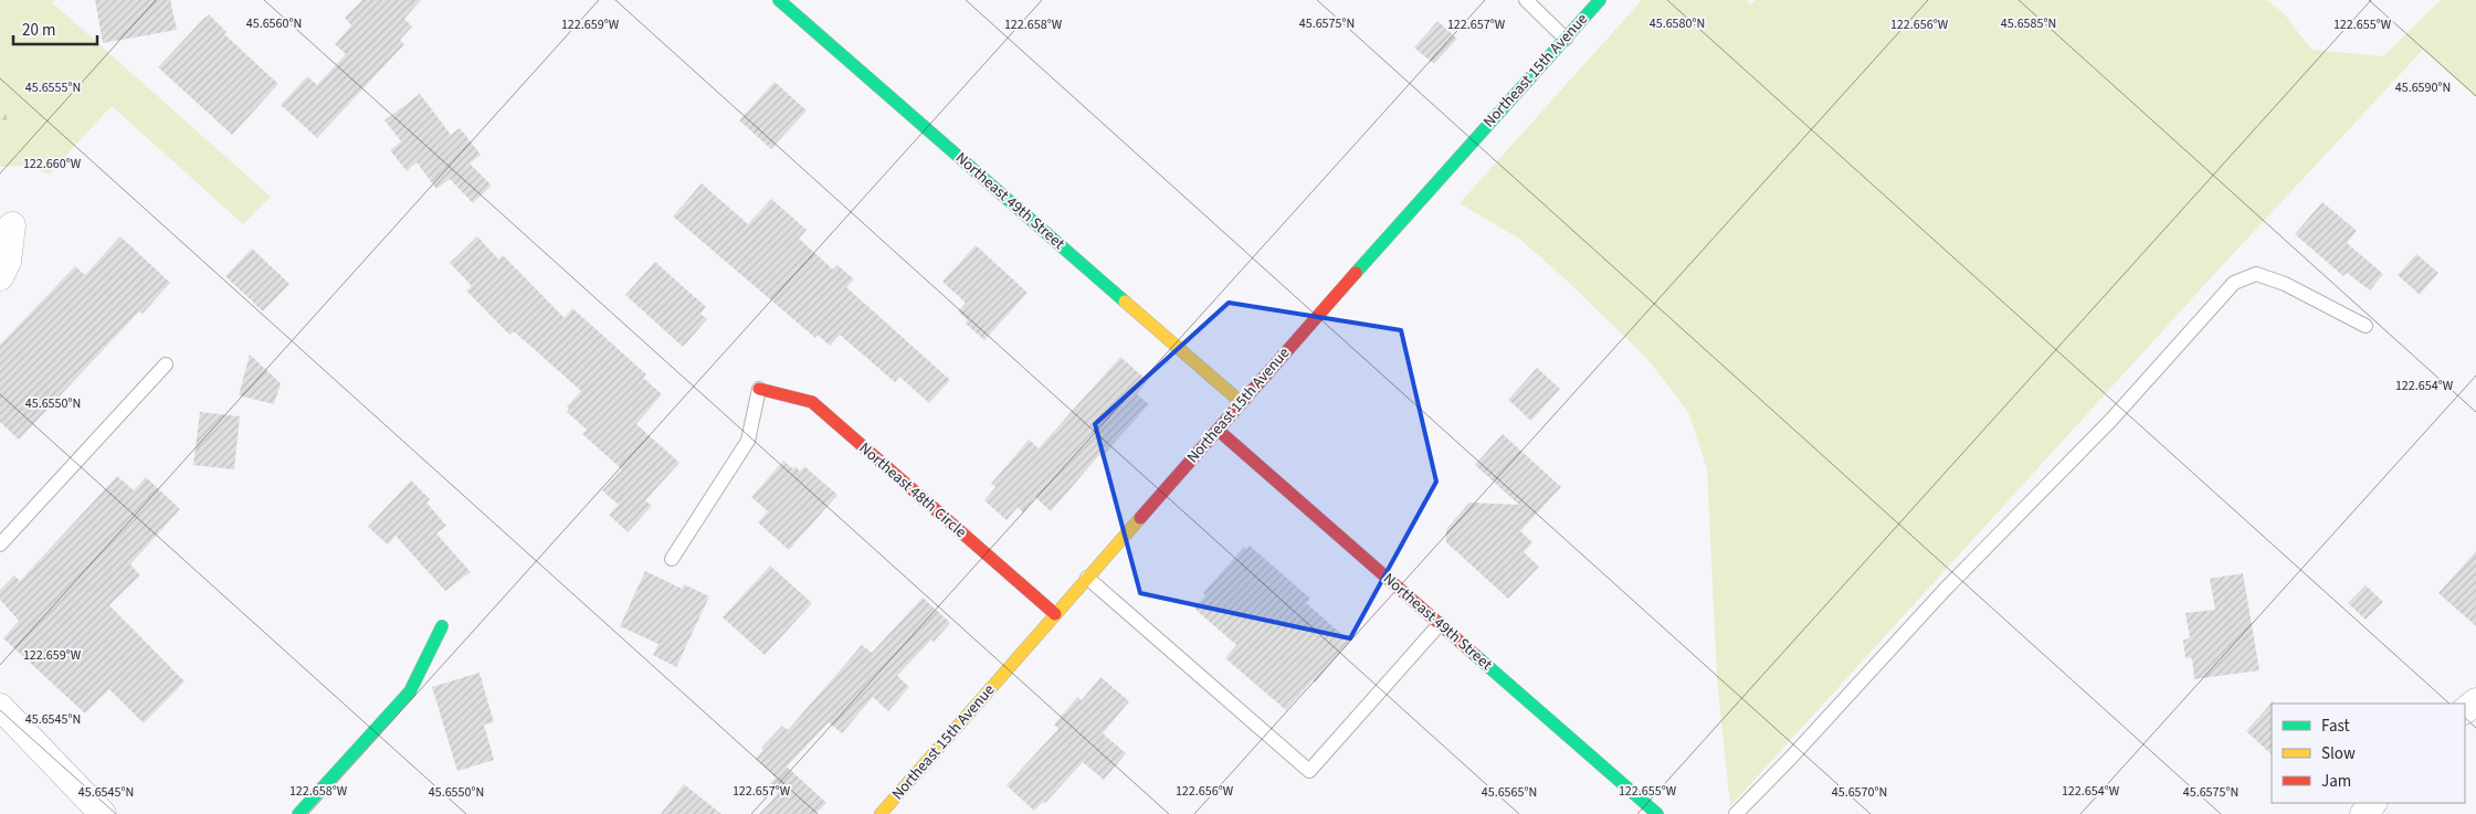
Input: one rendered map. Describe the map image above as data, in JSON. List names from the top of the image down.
{
  "streets": {
    "street": ["Northeast 15th Avenue", "Northeast 49th Street", "Northeast 48th Circle"]
  },
  "crossings": [
    ["Northeast 15th Avenue", "Northeast 49th Street"],
    ["Northeast 15th Avenue", "Northeast 48th Circle"]
  ],
  "legend": ["Fast", "Slow", "Jam"],
  "scale_bar": "20 m",
  "coordinates": [
    "45.6560°N",
    "45.6575°N",
    "45.6580°N",
    "45.6585°N",
    "122.659°W",
    "122.658°W",
    "122.657°W",
    "122.656°W",
    "122.655°W",
    "45.6590°N",
    "45.6555°N",
    "122.660°W",
    "122.654°W",
    "45.6550°N",
    "45.6545°N",
    "45.6565°N",
    "45.6570°N"
  ]
}
